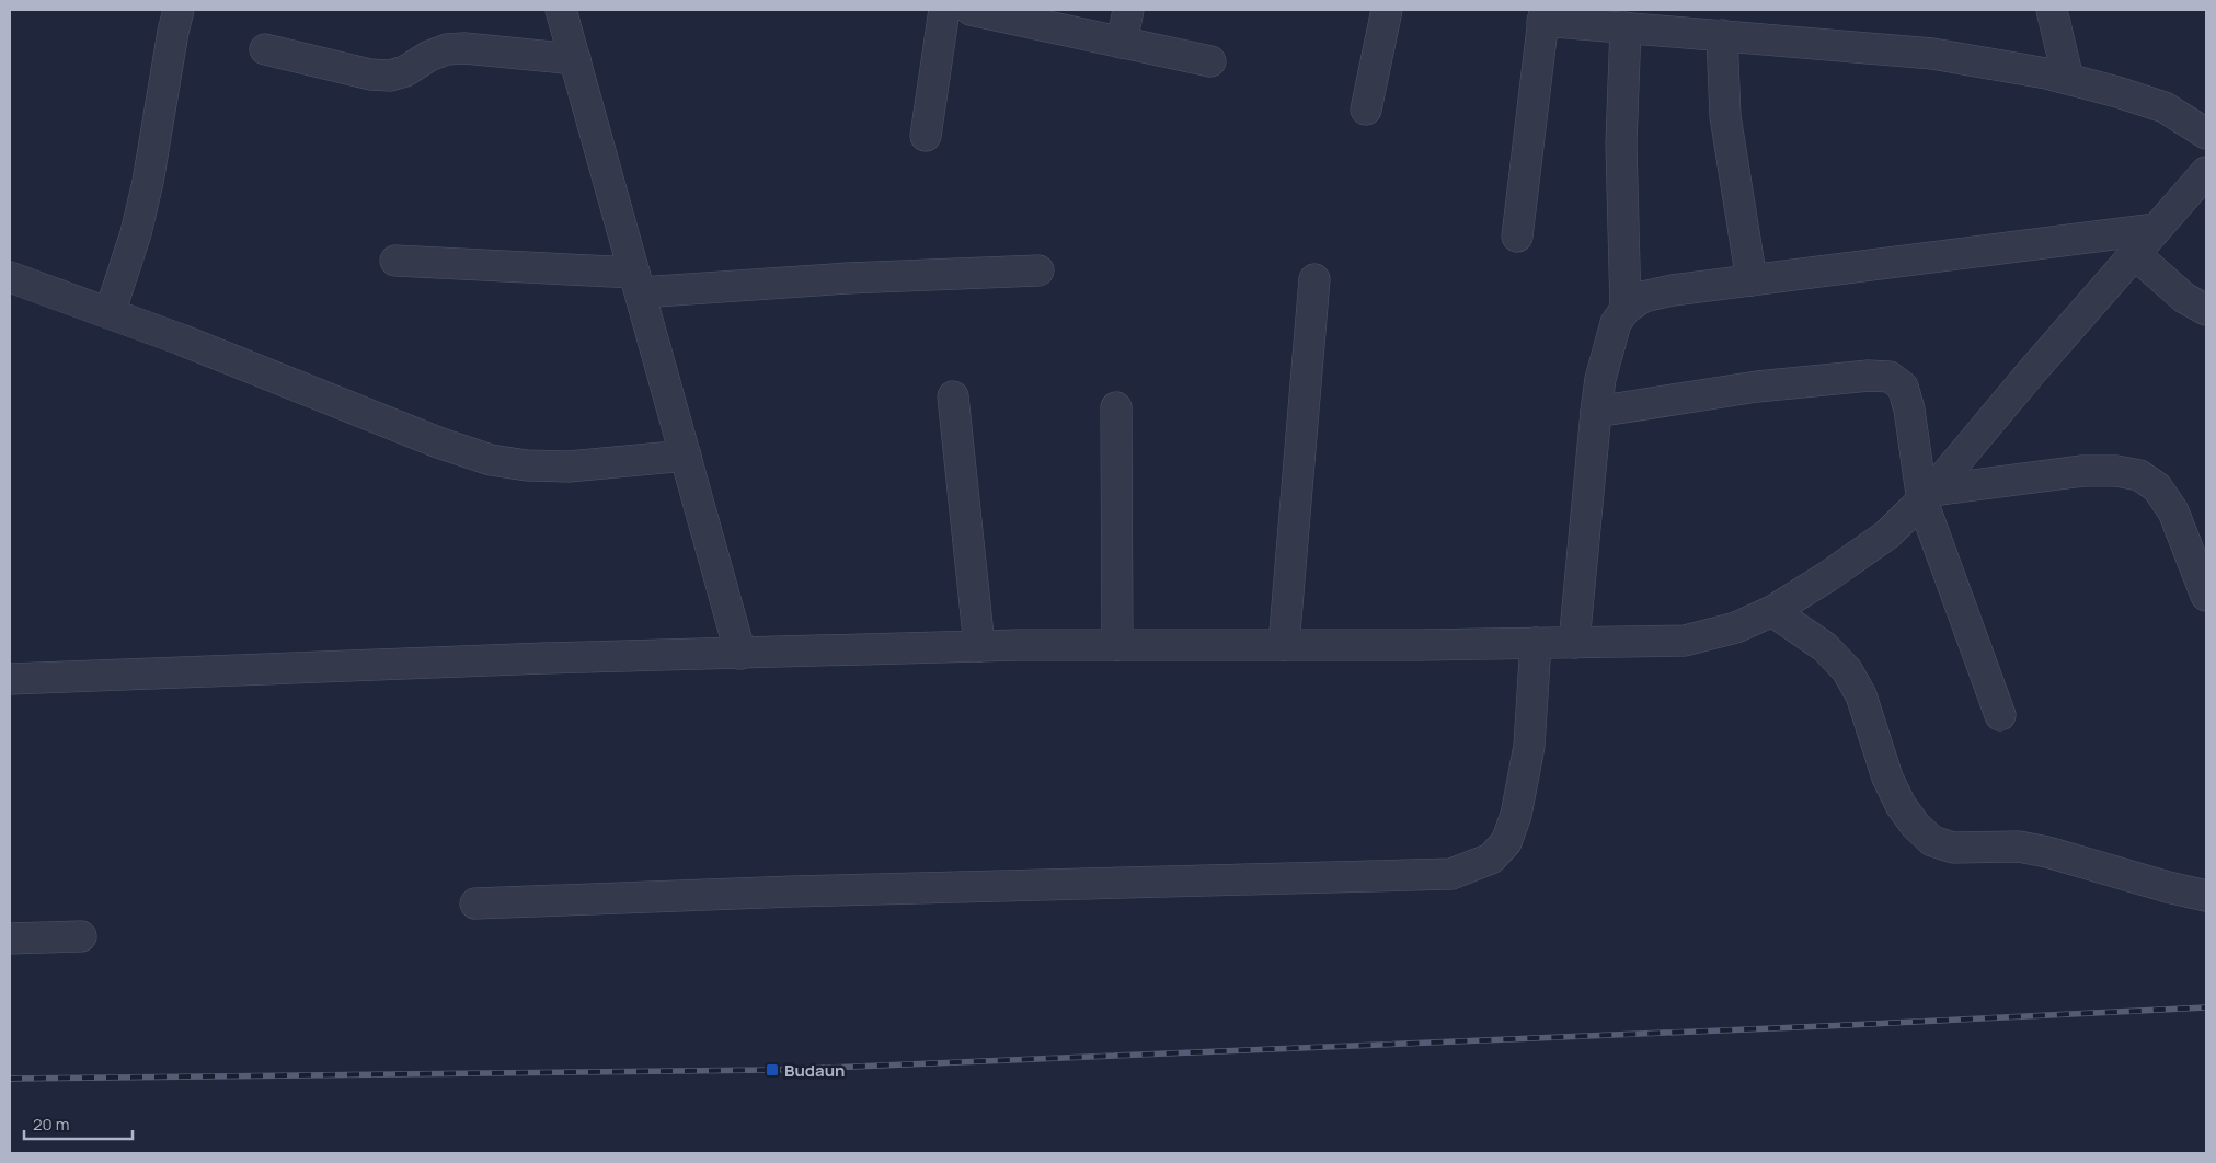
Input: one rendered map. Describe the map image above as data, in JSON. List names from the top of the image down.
{
  "places": {
    "transit": ["Budaun"]
  },
  "scale_bar": "20 m"
}
